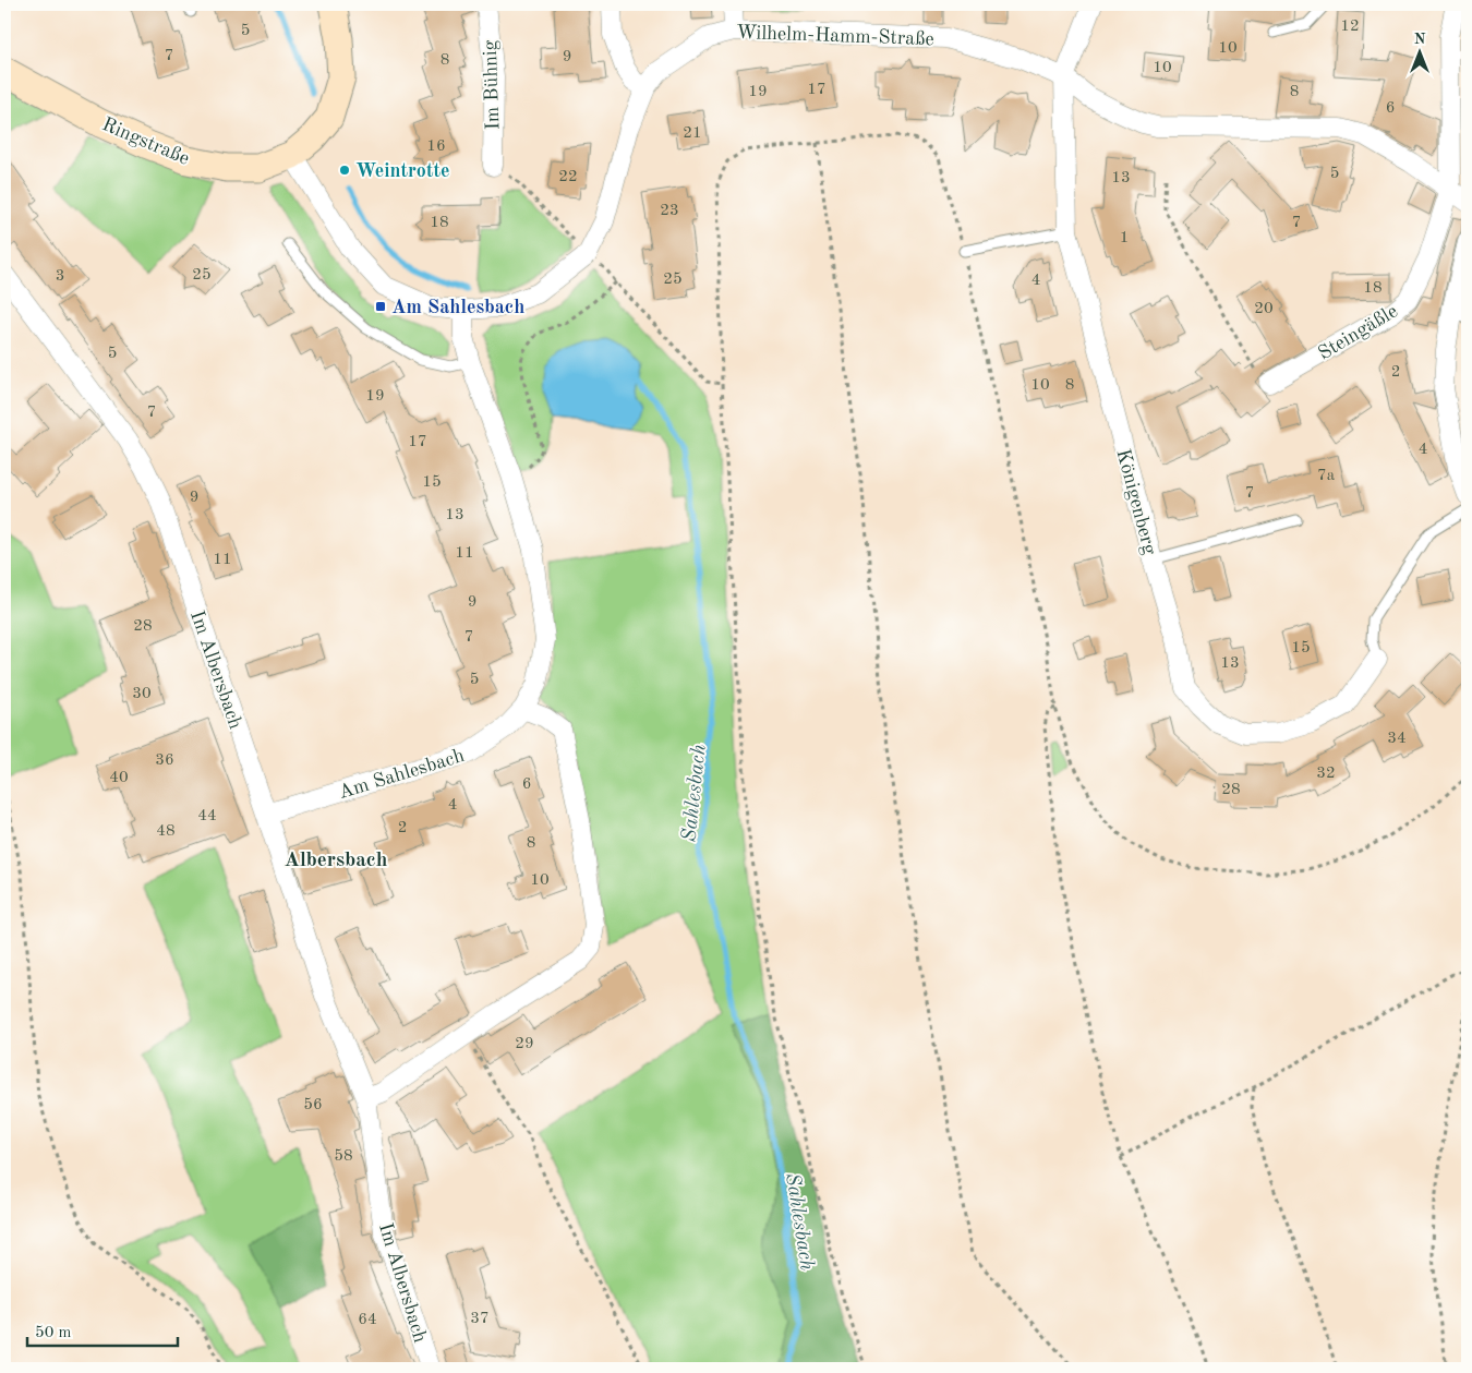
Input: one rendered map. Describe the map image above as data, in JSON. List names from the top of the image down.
{
  "streets": {
    "street": [
      "Wilhelm-Hamm-Straße",
      "Im Bühnig",
      "Ringstraße",
      "Steingäßle",
      "Königenberg",
      "Im Albersbach",
      "Am Sahlesbach"
    ]
  },
  "crossings": [
    ["Wilhelm-Hamm-Straße", "Ringstraße"],
    ["Wilhelm-Hamm-Straße", "Steingäßle"],
    ["Wilhelm-Hamm-Straße", "Königenberg"],
    ["Wilhelm-Hamm-Straße", "Am Sahlesbach"],
    ["Im Albersbach", "Am Sahlesbach"]
  ],
  "districts": ["Albersbach"],
  "water": ["Sahlesbach"],
  "places": {
    "other": ["Weintrotte"],
    "transit": ["Am Sahlesbach"]
  },
  "house_numbers": [
    "12",
    "5",
    "10",
    "7",
    "9",
    "8",
    "10",
    "17",
    "19",
    "8",
    "6",
    "21",
    "16",
    "5",
    "22",
    "13",
    "23",
    "18",
    "7",
    "1",
    "25",
    "3",
    "25",
    "4",
    "18",
    "20",
    "5",
    "2",
    "10",
    "8",
    "19",
    "7",
    "17",
    "4",
    "7a",
    "15",
    "7",
    "9",
    "13",
    "11",
    "11",
    "9",
    "28",
    "7",
    "15",
    "13",
    "5",
    "30",
    "34",
    "36",
    "32",
    "40",
    "6",
    "28",
    "4",
    "44",
    "2",
    "48",
    "8",
    "10",
    "29",
    "56",
    "58",
    "37",
    "64"
  ],
  "scale_bar": "50 m",
  "north": "top"
}
